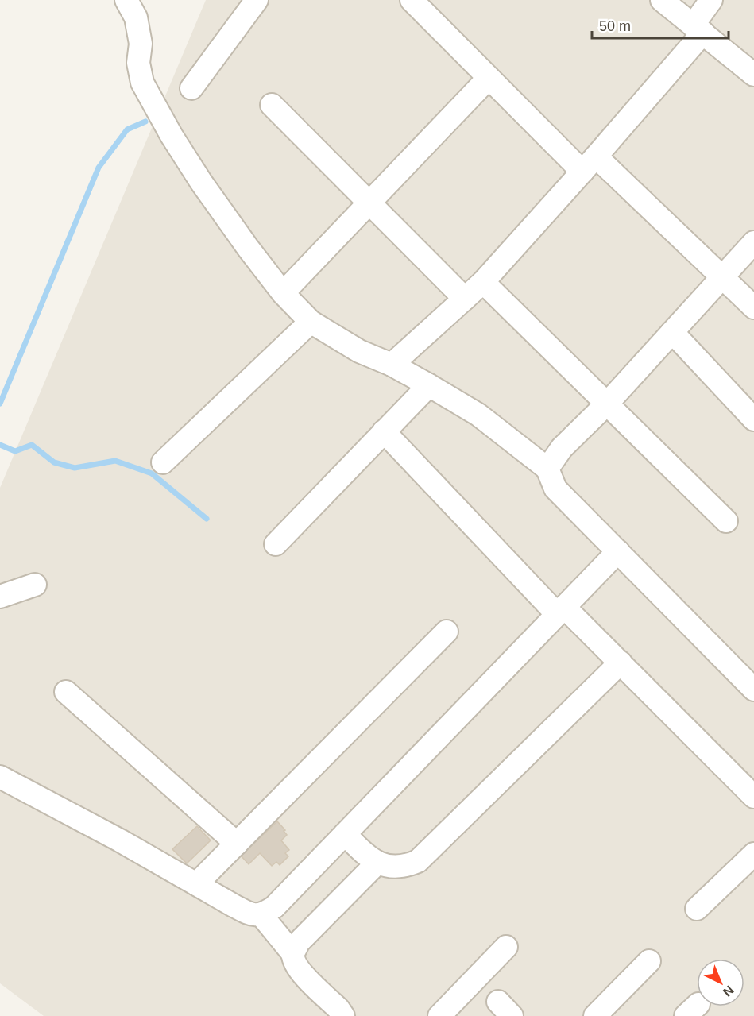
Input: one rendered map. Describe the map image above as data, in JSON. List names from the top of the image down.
{
  "scale_bar": "50 m",
  "north": "bottom right"
}
